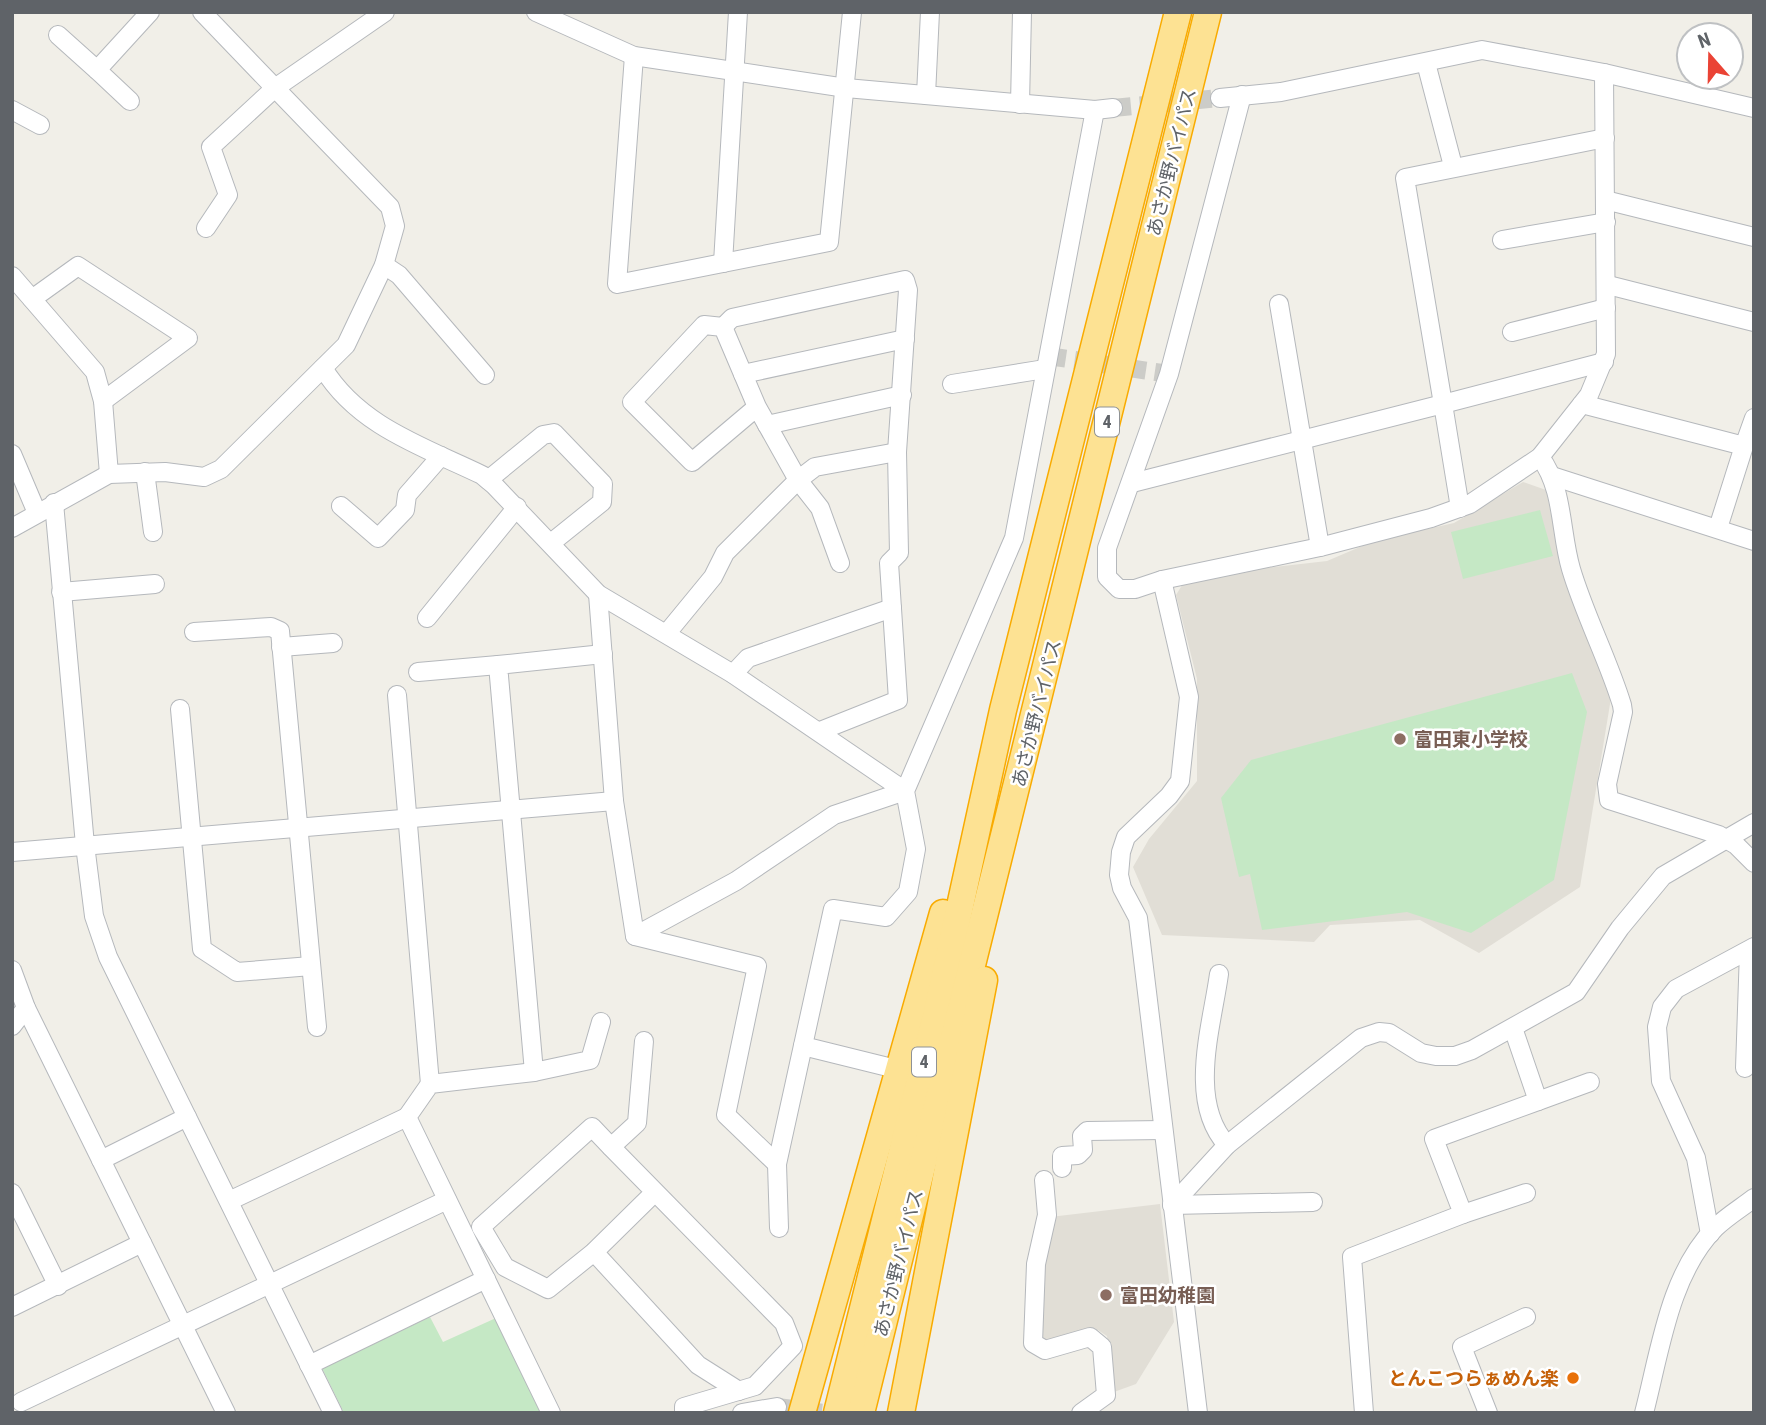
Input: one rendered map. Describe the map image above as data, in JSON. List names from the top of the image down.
{
  "streets": {
    "highway": ["あさか野バイパス", "4"]
  },
  "places": ["富田東小学校", "富田幼稚園", "とんこつらぁめん楽"],
  "north": "top"
}
